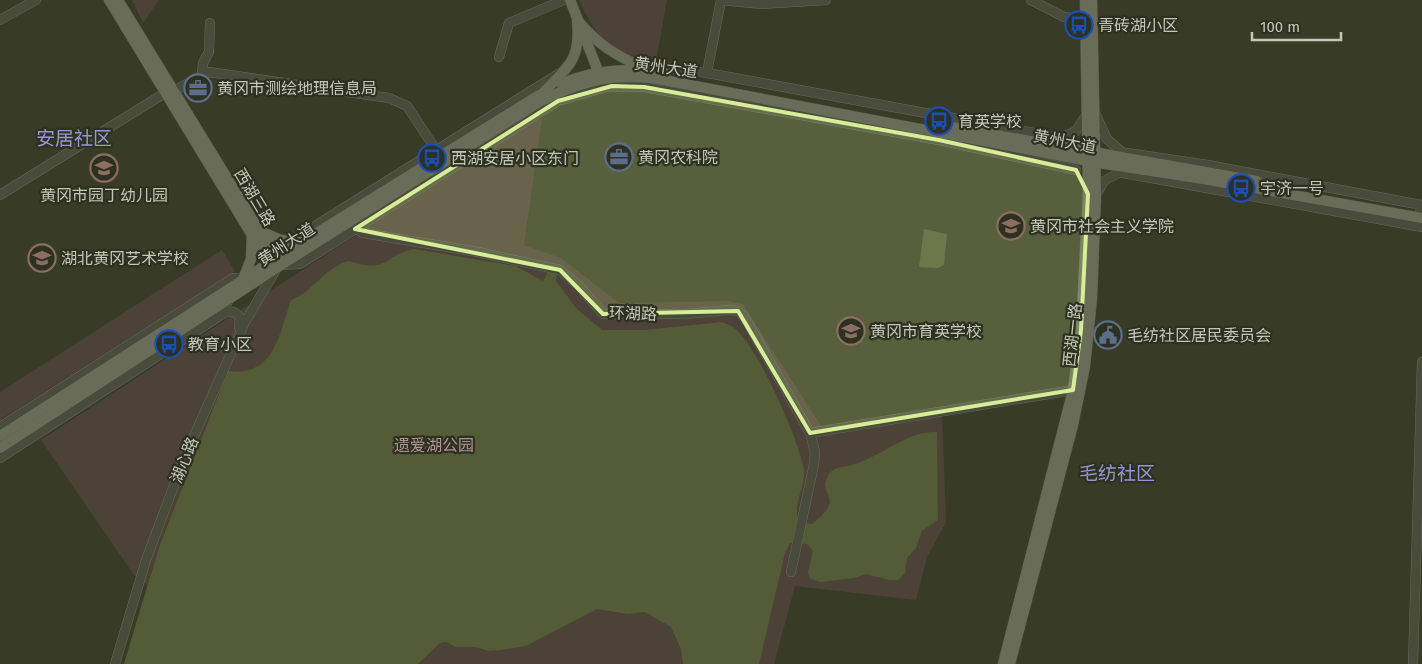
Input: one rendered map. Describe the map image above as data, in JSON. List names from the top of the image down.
{
  "streets": {
    "main road": ["黄州大道", "西湖三路", "西湖一路"],
    "street": ["环湖路", "湖心路"]
  },
  "crossings": [
    ["黄州大道", "西湖三路"],
    ["黄州大道", "环湖路"],
    ["黄州大道", "西湖一路"],
    ["黄州大道", "湖心路"],
    ["西湖三路", "湖心路"]
  ],
  "districts": ["安居社区", "毛纺社区"],
  "parks": ["遗爱湖公园"],
  "places": {
    "bus stop": [
      "青砖湖小区",
      "育英学校",
      "西湖安居小区东门",
      "宇济一号",
      "教育小区"
    ],
    "office": ["黄冈市测绘地理信息局", "黄冈农科院"],
    "school or university": [
      "黄冈市园丁幼儿园",
      "黄冈市社会主义学院",
      "湖北黄冈艺术学校",
      "黄冈市育英学校"
    ],
    "public building": ["毛纺社区居民委员会"]
  },
  "scale_bar": "100 m"
}
